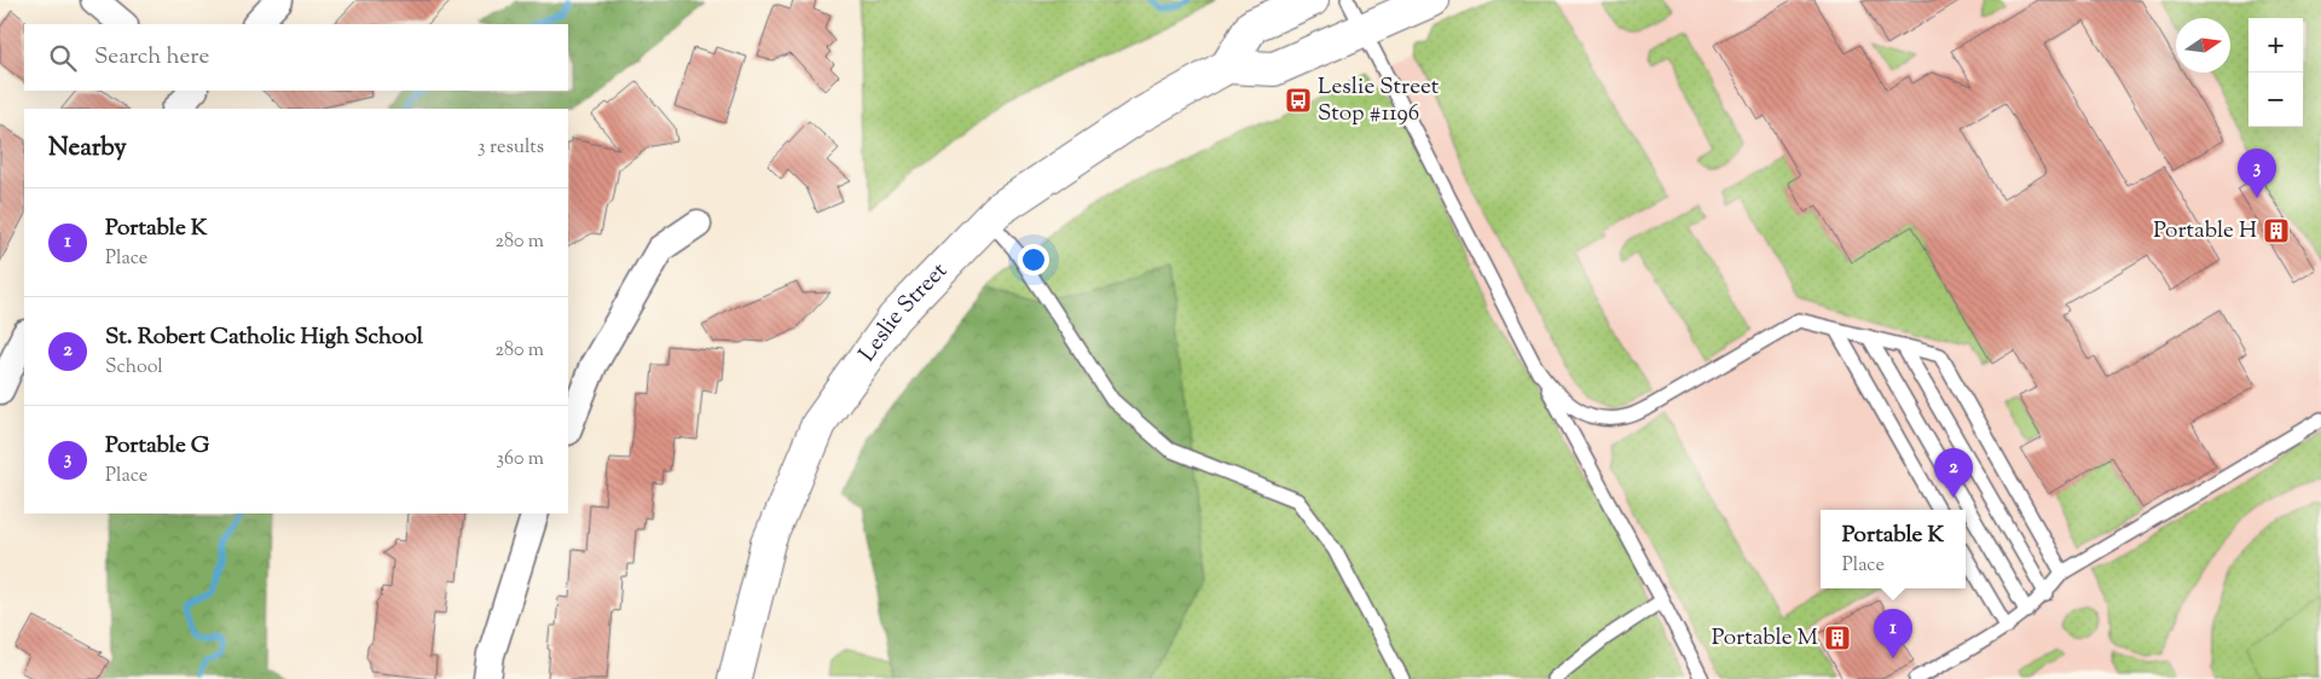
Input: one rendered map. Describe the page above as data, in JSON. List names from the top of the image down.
{
  "streets": {
    "main road": ["Leslie Street"]
  },
  "places": {
    "bus stop": ["Leslie Street Stop #1196"],
    "building": ["Portable H", "Portable M"]
  },
  "north": "right",
  "page": {
    "map_buttons": ["+", "−"],
    "search": "Search here",
    "heading": ["Nearby", "3 results"],
    "pins": ["3", "2", "1"],
    "list": [
      {
        "mark": "1",
        "name": "Portable K",
        "note": "Place",
        "value": "280 m"
      },
      {
        "mark": "2",
        "name": "St. Robert Catholic High School",
        "note": "School",
        "value": "280 m"
      },
      {
        "mark": "3",
        "name": "Portable G",
        "note": "Place",
        "value": "360 m"
      }
    ],
    "popup": ["Portable K", "Place"]
  }
}
